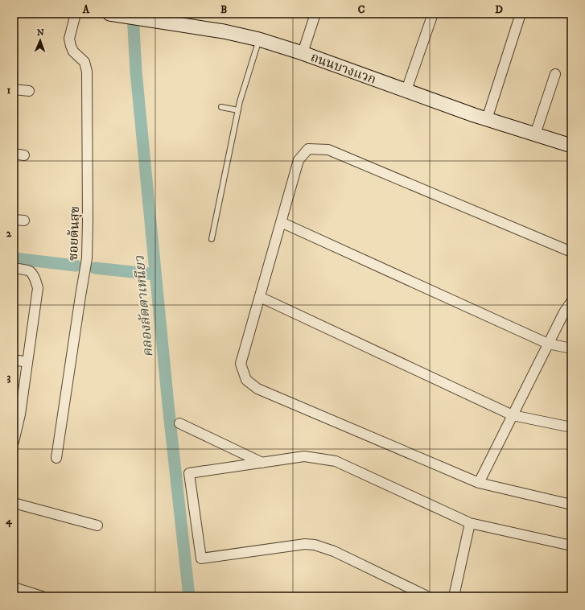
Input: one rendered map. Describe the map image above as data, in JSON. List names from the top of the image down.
{
  "streets": {
    "main road": ["ถนนบางแวก"],
    "street": ["ซอยต้นสุข"]
  },
  "water": ["คลองลัดตาเหนียว"],
  "north": "top",
  "grid": {
    "columns": [
      "A",
      "B",
      "C",
      "D"
    ],
    "rows": [
      "1",
      "2",
      "3",
      "4"
    ]
  }
}
